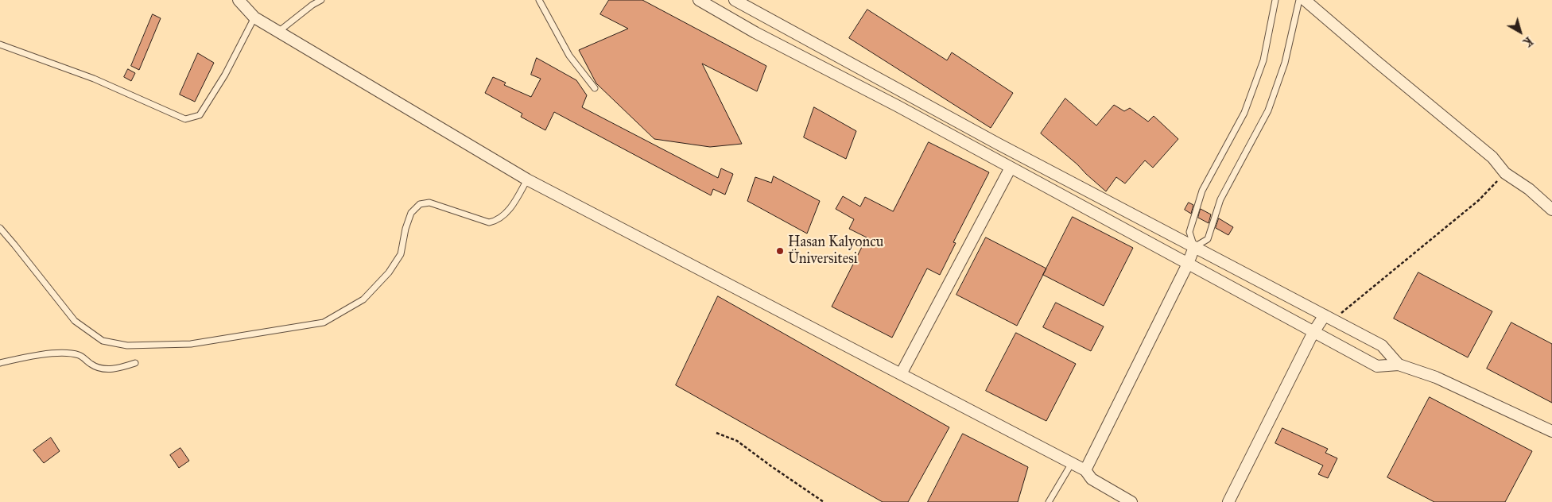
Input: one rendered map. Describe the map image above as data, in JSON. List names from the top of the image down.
{
  "places": ["Hasan Kalyoncu Üniversitesi"],
  "north": "bottom right"
}
